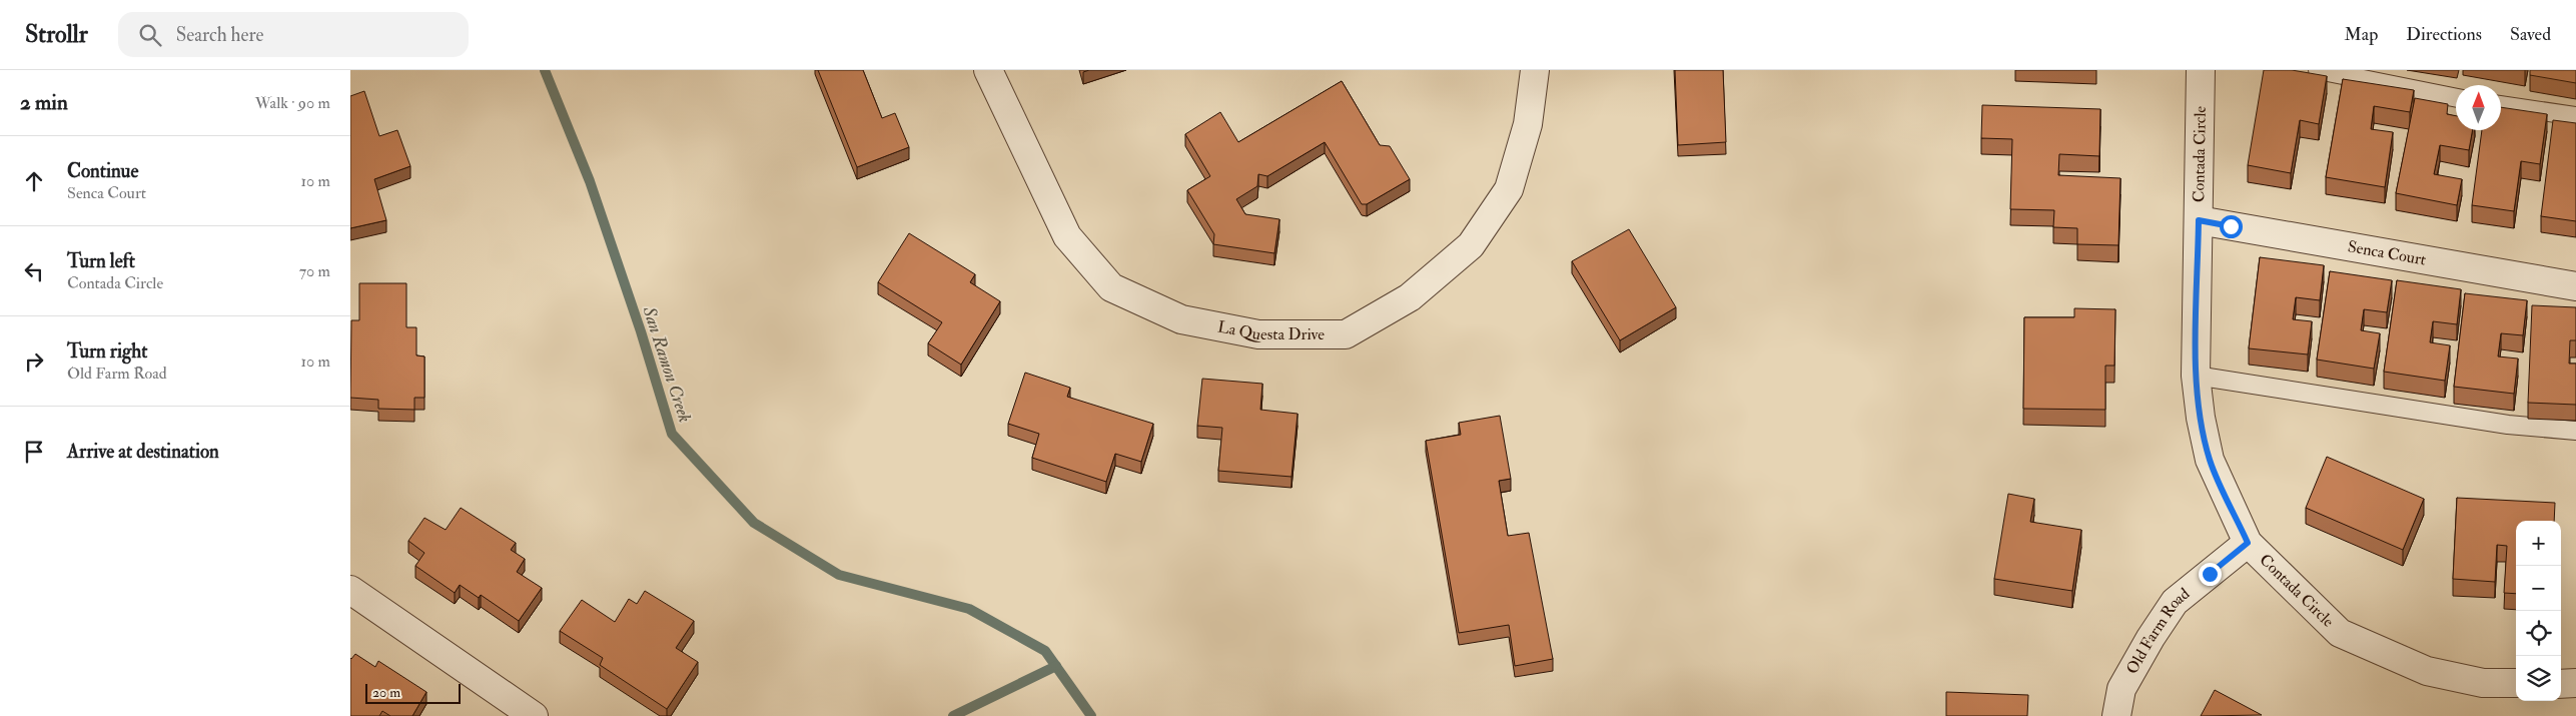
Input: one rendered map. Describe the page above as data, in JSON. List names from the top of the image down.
{
  "streets": {
    "street": [
      "Contada Circle",
      "Senca Court",
      "La Questa Drive",
      "Old Farm Road"
    ]
  },
  "crossings": [
    ["Contada Circle", "Senca Court"],
    ["Contada Circle", "Old Farm Road"]
  ],
  "water": ["San Ramon Creek"],
  "scale_bar": "20 m",
  "north": "top",
  "page": {
    "header": "Strollr",
    "search": "Search here",
    "nav": ["Map", "Directions", "Saved"],
    "heading": ["2 min", "Walk · 90 m"],
    "list": [
      ["Continue", "Senca Court", "10 m"],
      ["Turn left", "Contada Circle", "70 m"],
      ["Turn right", "Old Farm Road", "10 m"],
      "Arrive at destination"
    ],
    "map_buttons": ["+", "−"],
    "scale": "20 m"
  }
}
